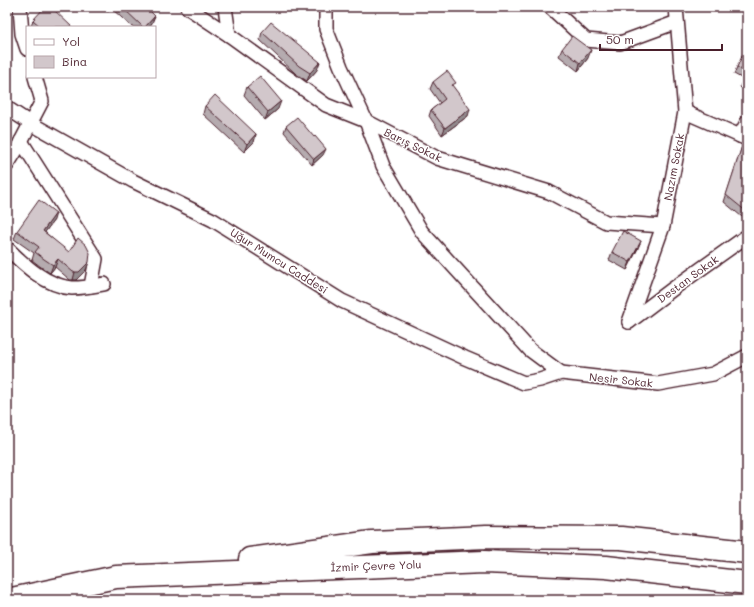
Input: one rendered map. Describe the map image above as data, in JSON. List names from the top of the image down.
{
  "streets": {
    "highway": ["İzmir Çevre Yolu"],
    "street": [
      "Barış Sokak",
      "Nazım Sokak",
      "Uğur Mumcu Caddesi",
      "Destan Sokak",
      "Nesir Sokak"
    ]
  },
  "crossings": [
    ["Barış Sokak", "Nazım Sokak"],
    ["Nazım Sokak", "Destan Sokak"],
    ["Uğur Mumcu Caddesi", "Nesir Sokak"]
  ],
  "legend": ["Yol", "Bina"],
  "scale_bar": "50 m"
}
